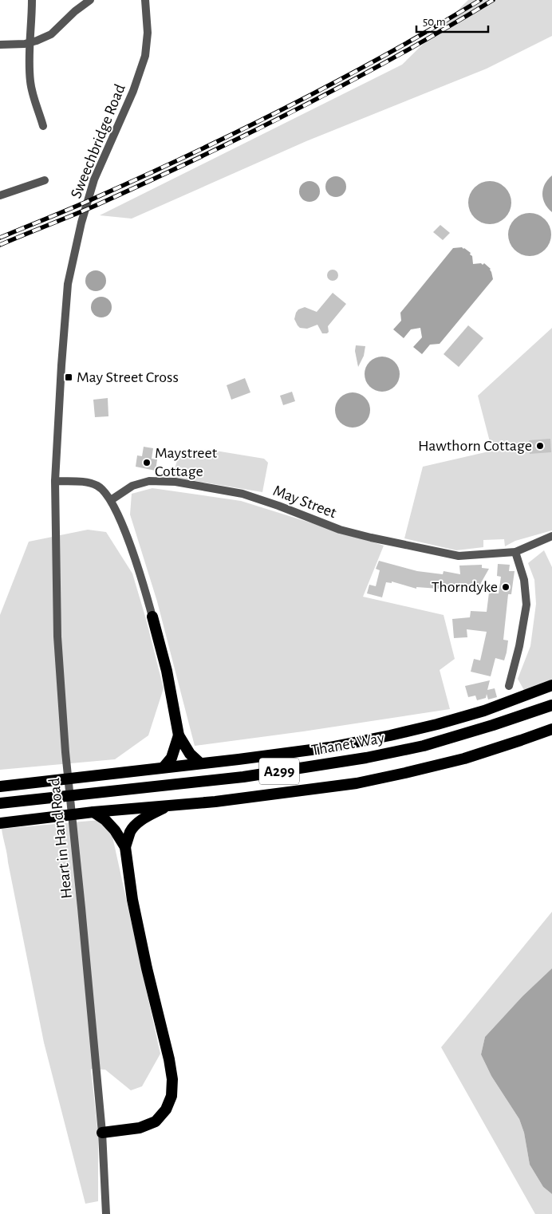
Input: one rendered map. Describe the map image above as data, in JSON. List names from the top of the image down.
{
  "streets": {
    "highway": ["Thanet Way", "A299"],
    "street": ["Sweechbridge Road", "May Street", "Heart in Hand Road"]
  },
  "crossings": [
    ["Sweechbridge Road", "Heart in Hand Road"]
  ],
  "places": {
    "transit": ["May Street Cross"],
    "other": ["Hawthorn Cottage", "Maystreet Cottage", "Thorndyke"]
  },
  "scale_bar": "50 m"
}
